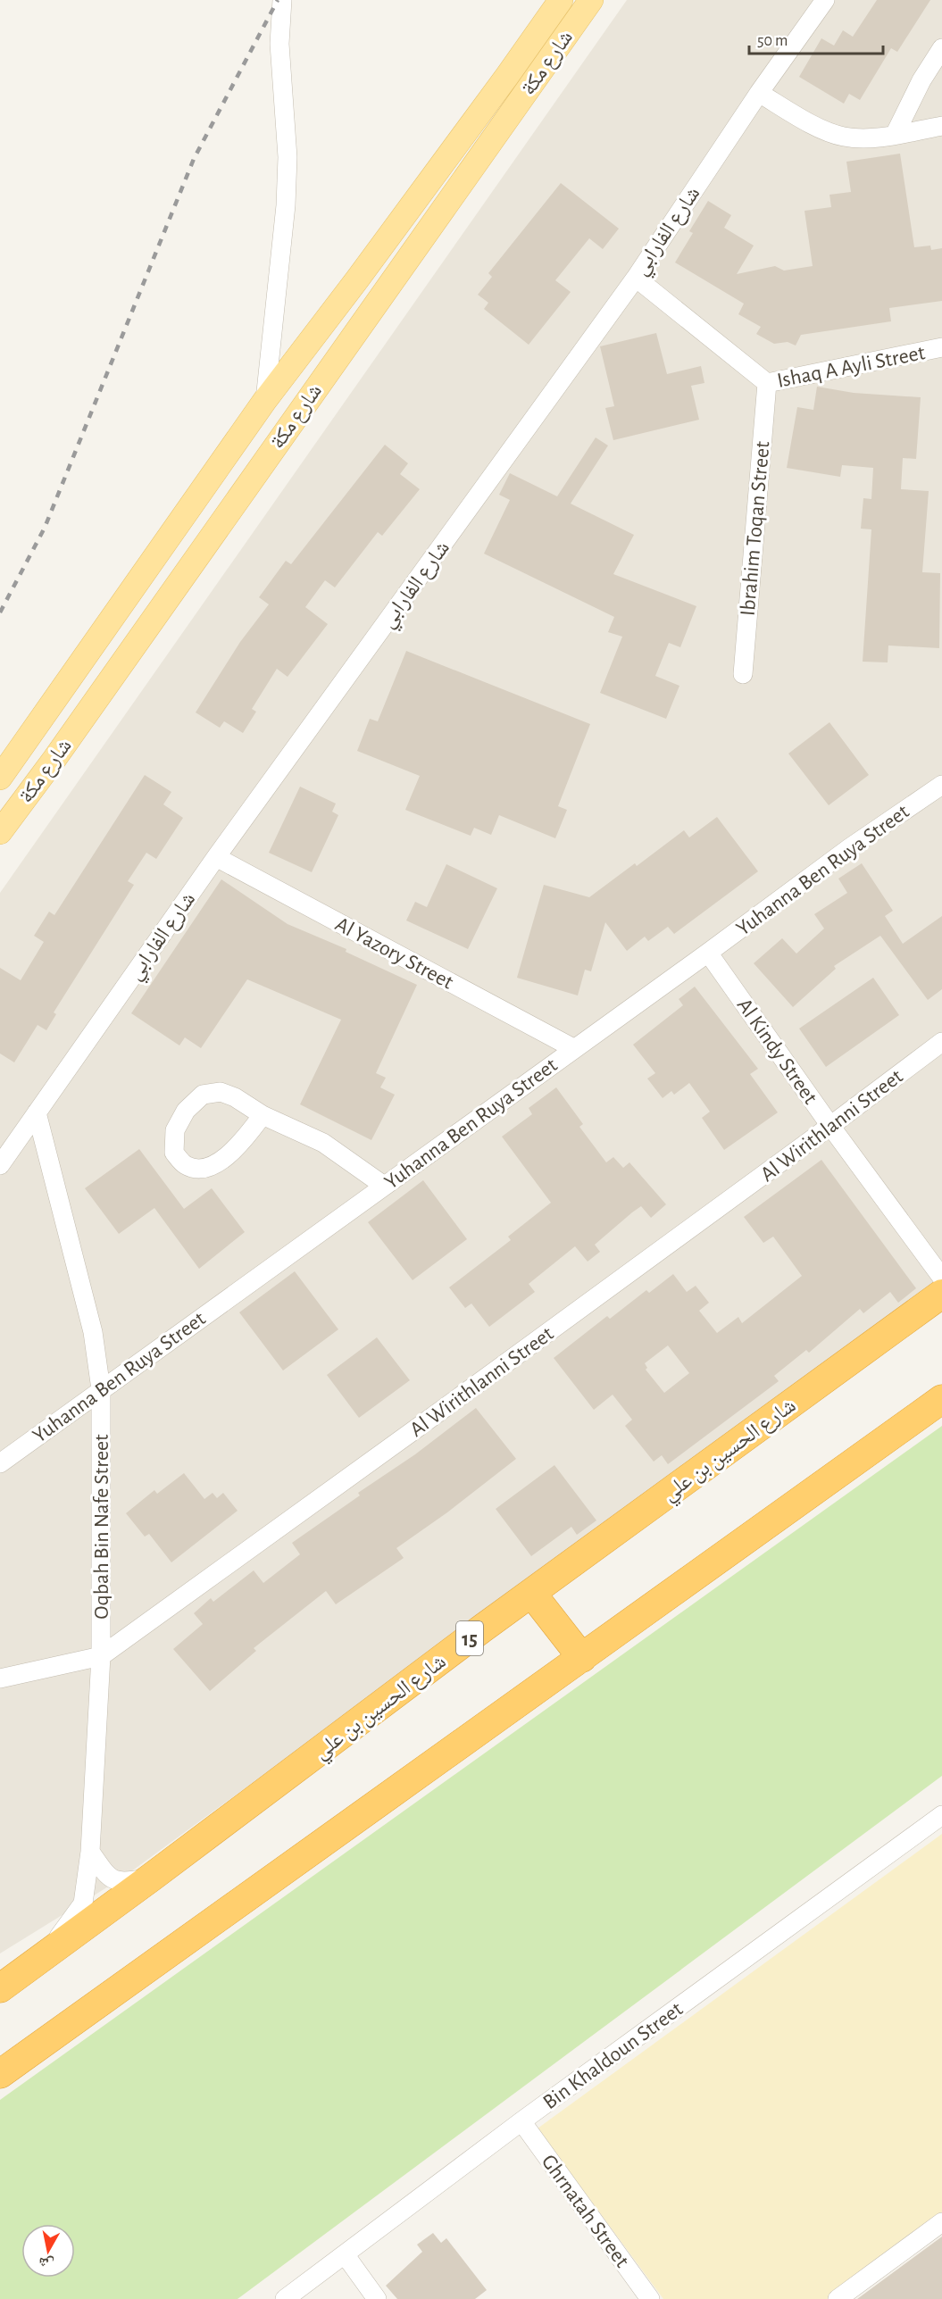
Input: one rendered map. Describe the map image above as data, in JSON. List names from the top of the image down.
{
  "streets": {
    "highway": ["شارع الحسين بن علي", "15"],
    "main road": ["شارع مكة"],
    "street": [
      "شارع الفارابي",
      "Ishaq A Ayli Street",
      "Ibrahim Toqan Street",
      "Yuhanna Ben Ruya Street",
      "Al Yazory Street",
      "Al Kindy Street",
      "Al Wirithlanni Street",
      "Oqbah Bin Nafe Street",
      "Bin Khaldoun Street",
      "Ghrnatah Street"
    ]
  },
  "crossings": [
    ["شارع الفارابي", "Ishaq A Ayli Street"],
    ["شارع الفارابي", "Al Yazory Street"],
    ["شارع الفارابي", "Oqbah Bin Nafe Street"],
    ["Ishaq A Ayli Street", "Ibrahim Toqan Street"],
    ["Yuhanna Ben Ruya Street", "Al Yazory Street"],
    ["Yuhanna Ben Ruya Street", "Al Kindy Street"],
    ["Yuhanna Ben Ruya Street", "Oqbah Bin Nafe Street"],
    ["Al Kindy Street", "Al Wirithlanni Street"],
    ["Al Wirithlanni Street", "Oqbah Bin Nafe Street"],
    ["شارع الحسين بن علي", "Oqbah Bin Nafe Street"],
    ["Bin Khaldoun Street", "Ghrnatah Street"]
  ],
  "scale_bar": "50 m",
  "north": "bottom"
}
